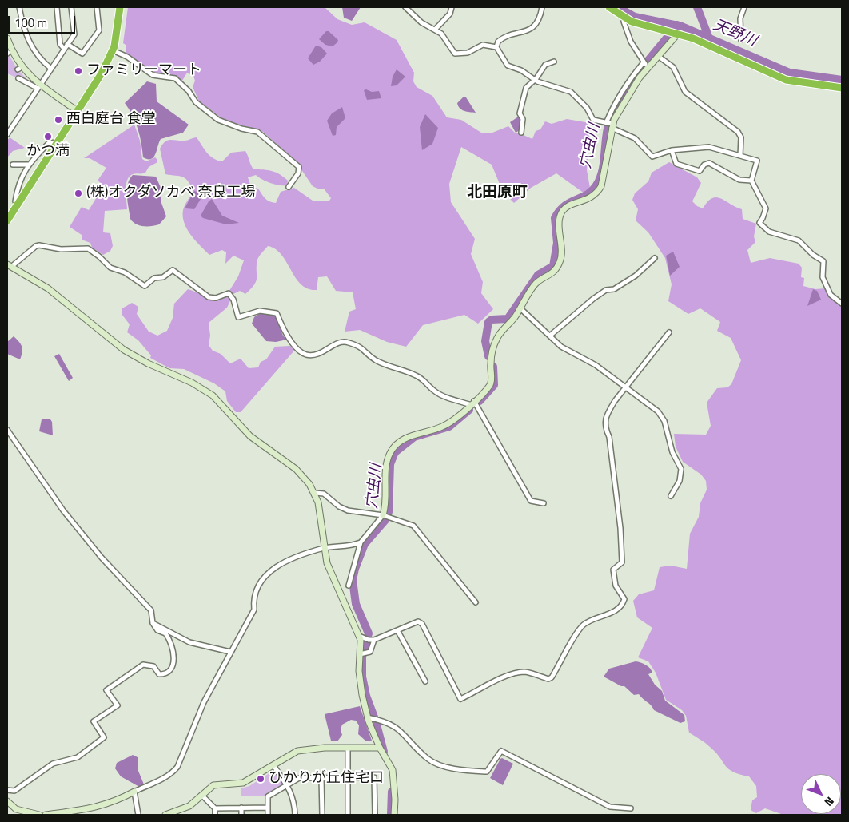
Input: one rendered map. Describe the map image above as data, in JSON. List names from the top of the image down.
{
  "districts": ["北田原町"],
  "water": ["天野川", "穴虫川"],
  "places": [
    "ファミリーマート",
    "西白庭台 食堂",
    "かつ満",
    "(株)オクダソカベ 奈良工場",
    "ひかりが丘住宅口"
  ],
  "scale_bar": "100 m",
  "north": "bottom right"
}
